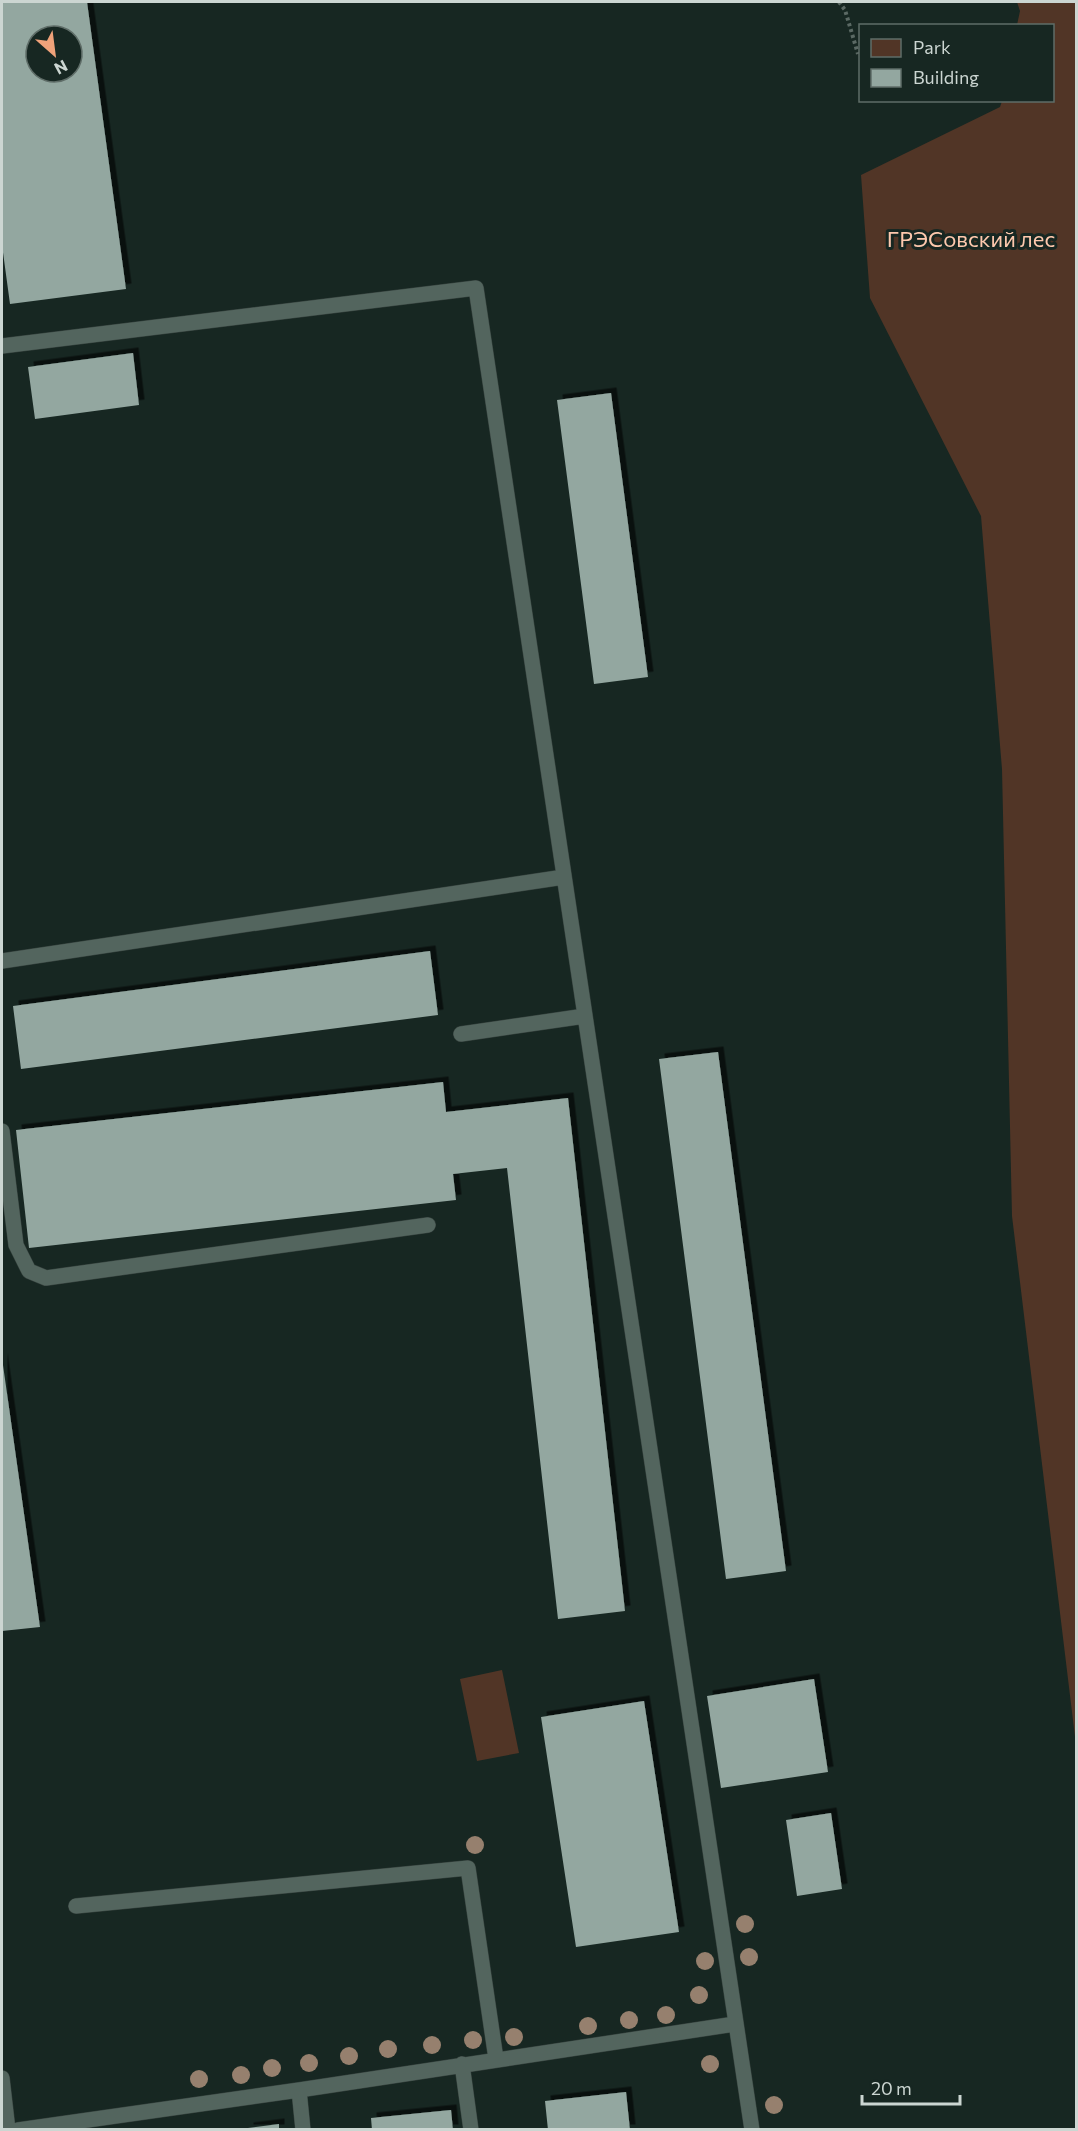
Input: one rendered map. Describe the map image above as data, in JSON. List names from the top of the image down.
{
  "parks": ["ГРЭСовский лес"],
  "legend": ["Park", "Building"],
  "scale_bar": "20 m",
  "north": "bottom right"
}
